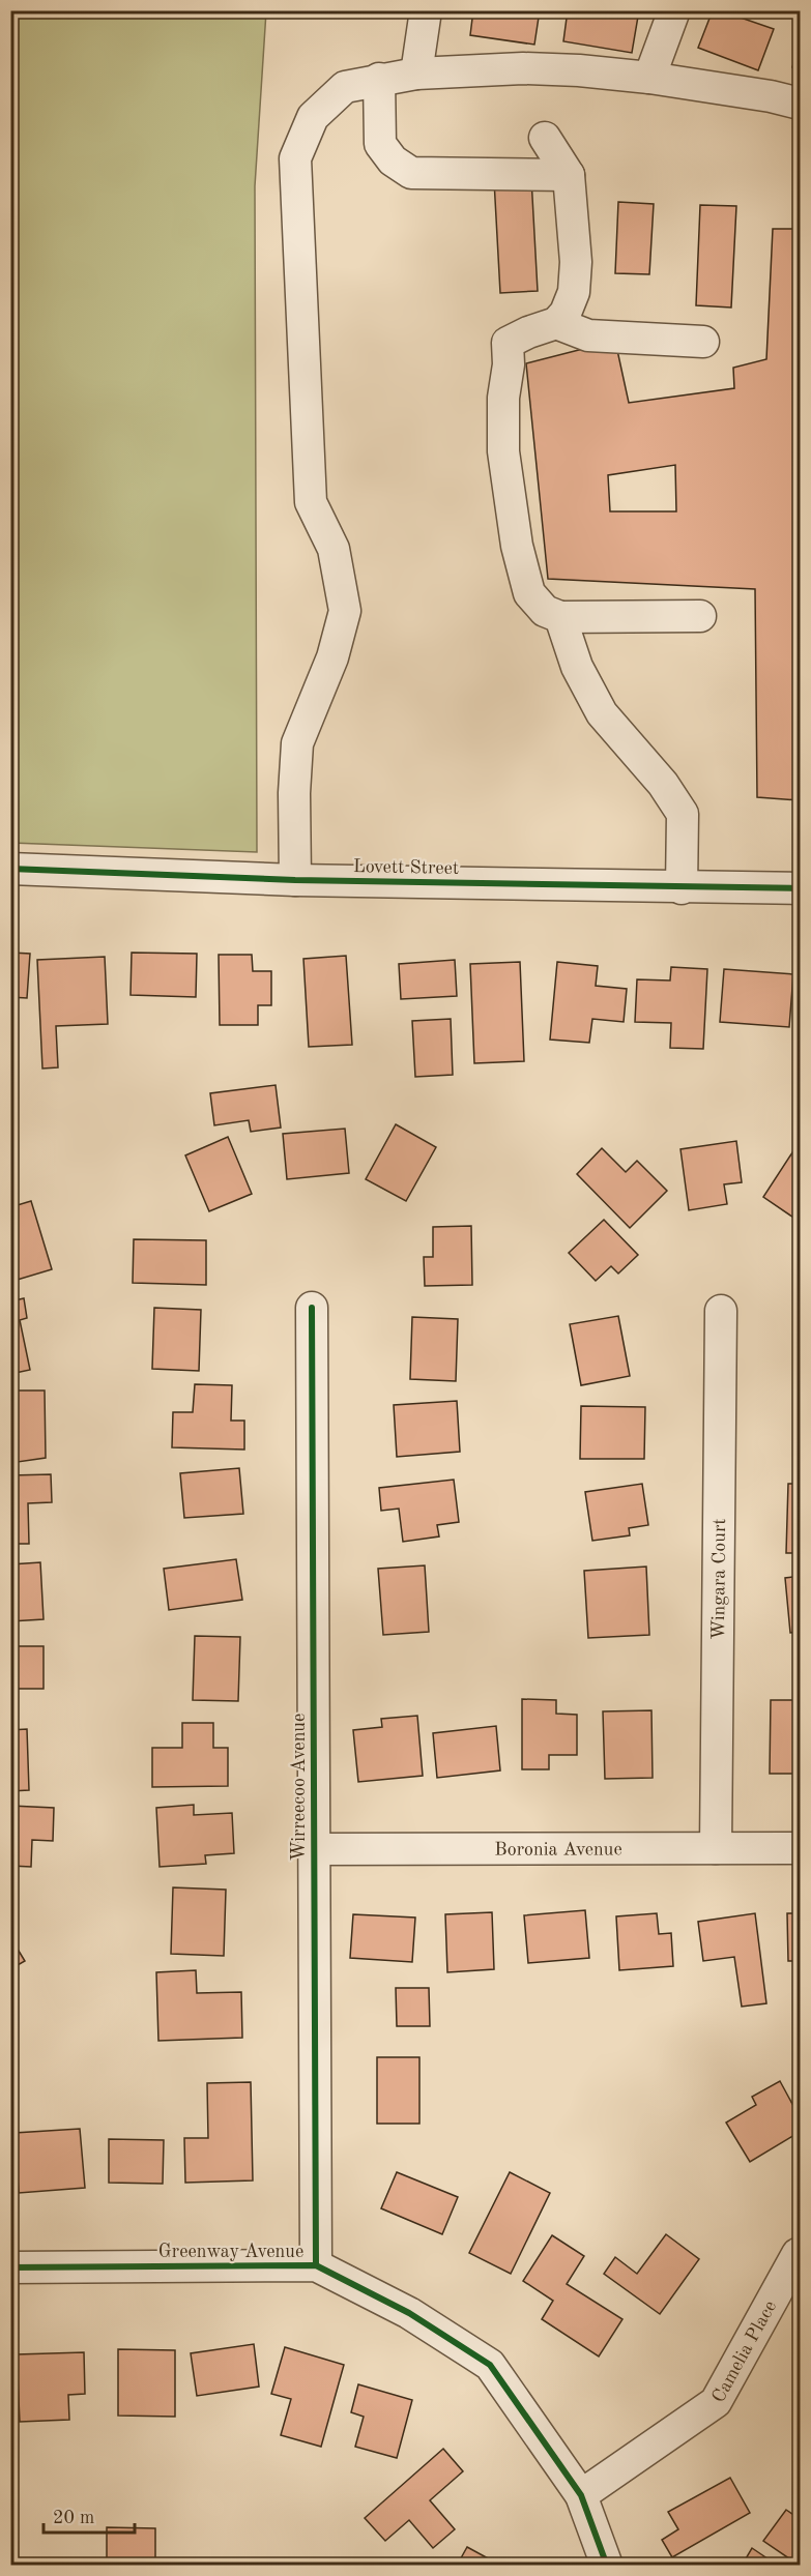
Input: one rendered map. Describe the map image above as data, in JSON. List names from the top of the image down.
{
  "streets": {
    "street": [
      "Lovett Street",
      "Wingara Court",
      "Wirreecoo Avenue",
      "Boronia Avenue",
      "Greenway Avenue",
      "Camelia Place"
    ]
  },
  "crossings": [
    ["Wingara Court", "Boronia Avenue"],
    ["Wirreecoo Avenue", "Boronia Avenue"],
    ["Wirreecoo Avenue", "Greenway Avenue"],
    ["Greenway Avenue", "Camelia Place"]
  ],
  "scale_bar": "20 m"
}
